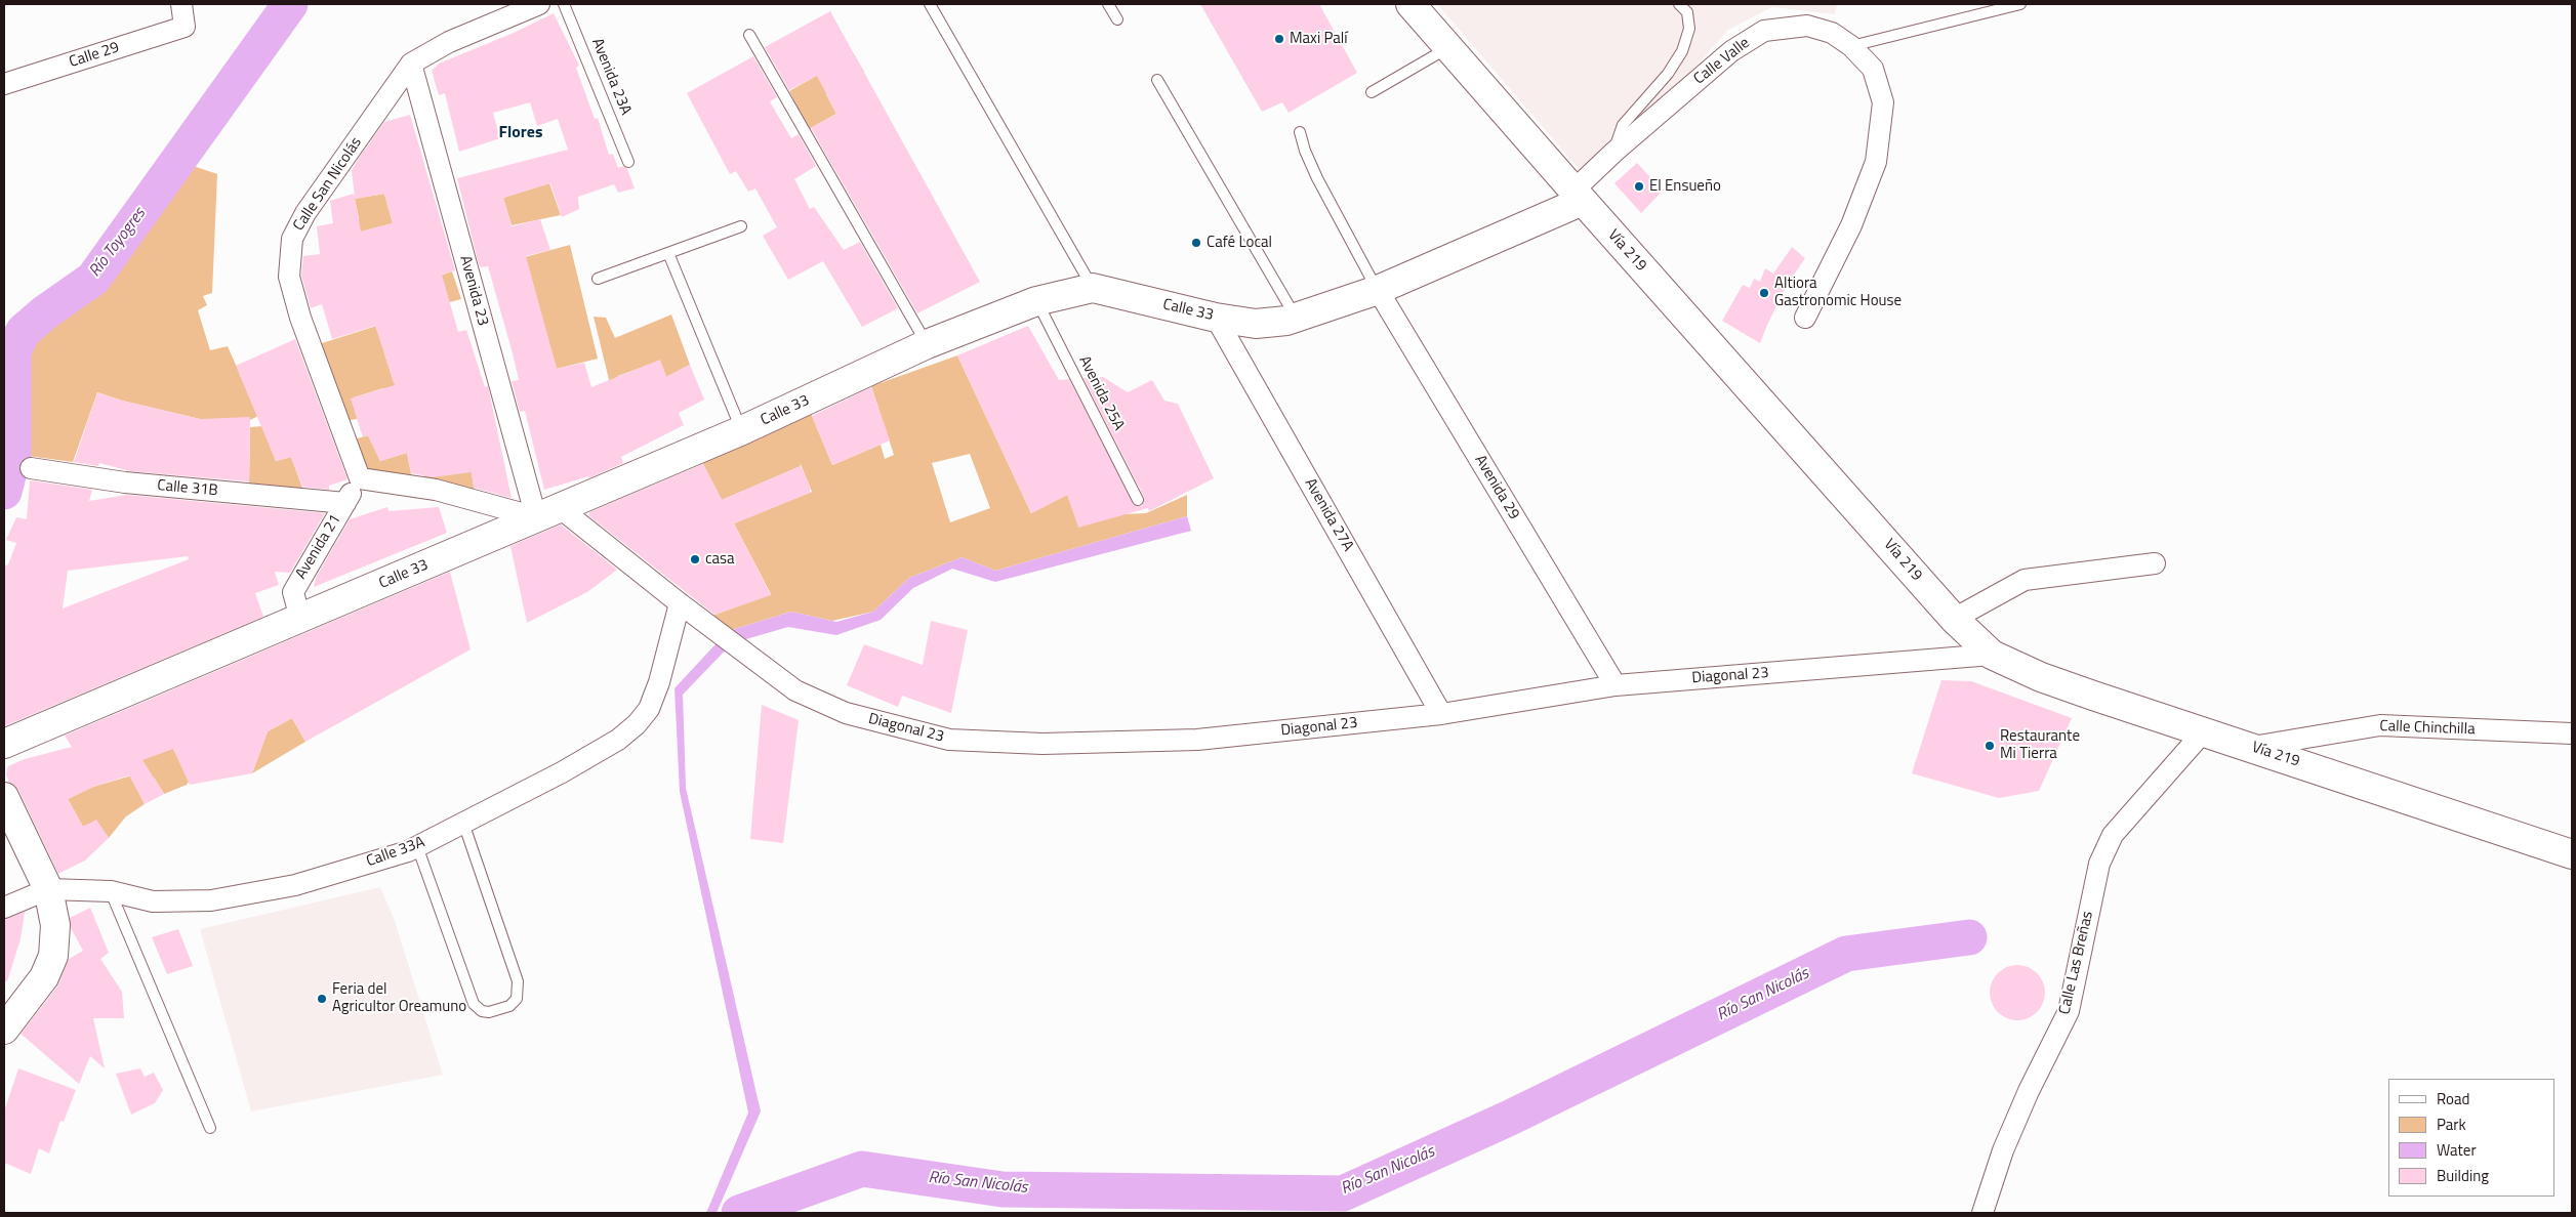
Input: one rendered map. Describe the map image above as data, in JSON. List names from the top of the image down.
{
  "streets": {
    "main road": ["Vía 219", "Calle 33"],
    "street": [
      "Calle 29",
      "Calle Valle",
      "Calle San Nicolás",
      "Avenida 23",
      "Avenida 29",
      "Calle 31B",
      "Avenida 27A",
      "Avenida 21",
      "Diagonal 23",
      "Calle Chinchilla",
      "Calle 33A",
      "Calle Las Breñas"
    ],
    "lane": ["Avenida 23A", "Avenida 25A"]
  },
  "crossings": [
    ["Calle Valle", "Vía 219"],
    ["Calle Valle", "Calle 33"],
    ["Calle San Nicolás", "Avenida 23"],
    ["Calle San Nicolás", "Avenida 21"],
    ["Vía 219", "Calle 33"],
    ["Vía 219", "Diagonal 23"],
    ["Vía 219", "Calle Chinchilla"],
    ["Vía 219", "Calle Las Breñas"],
    ["Avenida 23", "Calle 33"],
    ["Calle 33", "Avenida 25A"],
    ["Calle 33", "Avenida 29"],
    ["Calle 33", "Avenida 27A"],
    ["Calle 33", "Avenida 21"],
    ["Avenida 29", "Diagonal 23"],
    ["Calle 31B", "Avenida 21"],
    ["Avenida 27A", "Diagonal 23"],
    ["Diagonal 23", "Calle 33A"]
  ],
  "districts": ["Flores"],
  "water": ["Río Toyogres", "Río San Nicolás"],
  "places": [
    "Maxi Palí",
    "El Ensueño",
    "Café Local",
    "Altiora Gastronomic House",
    "casa",
    "Restaurante Mi Tierra",
    "Feria del Agricultor Oreamuno"
  ],
  "legend": [
    "Road",
    "Park",
    "Water",
    "Building"
  ]
}
